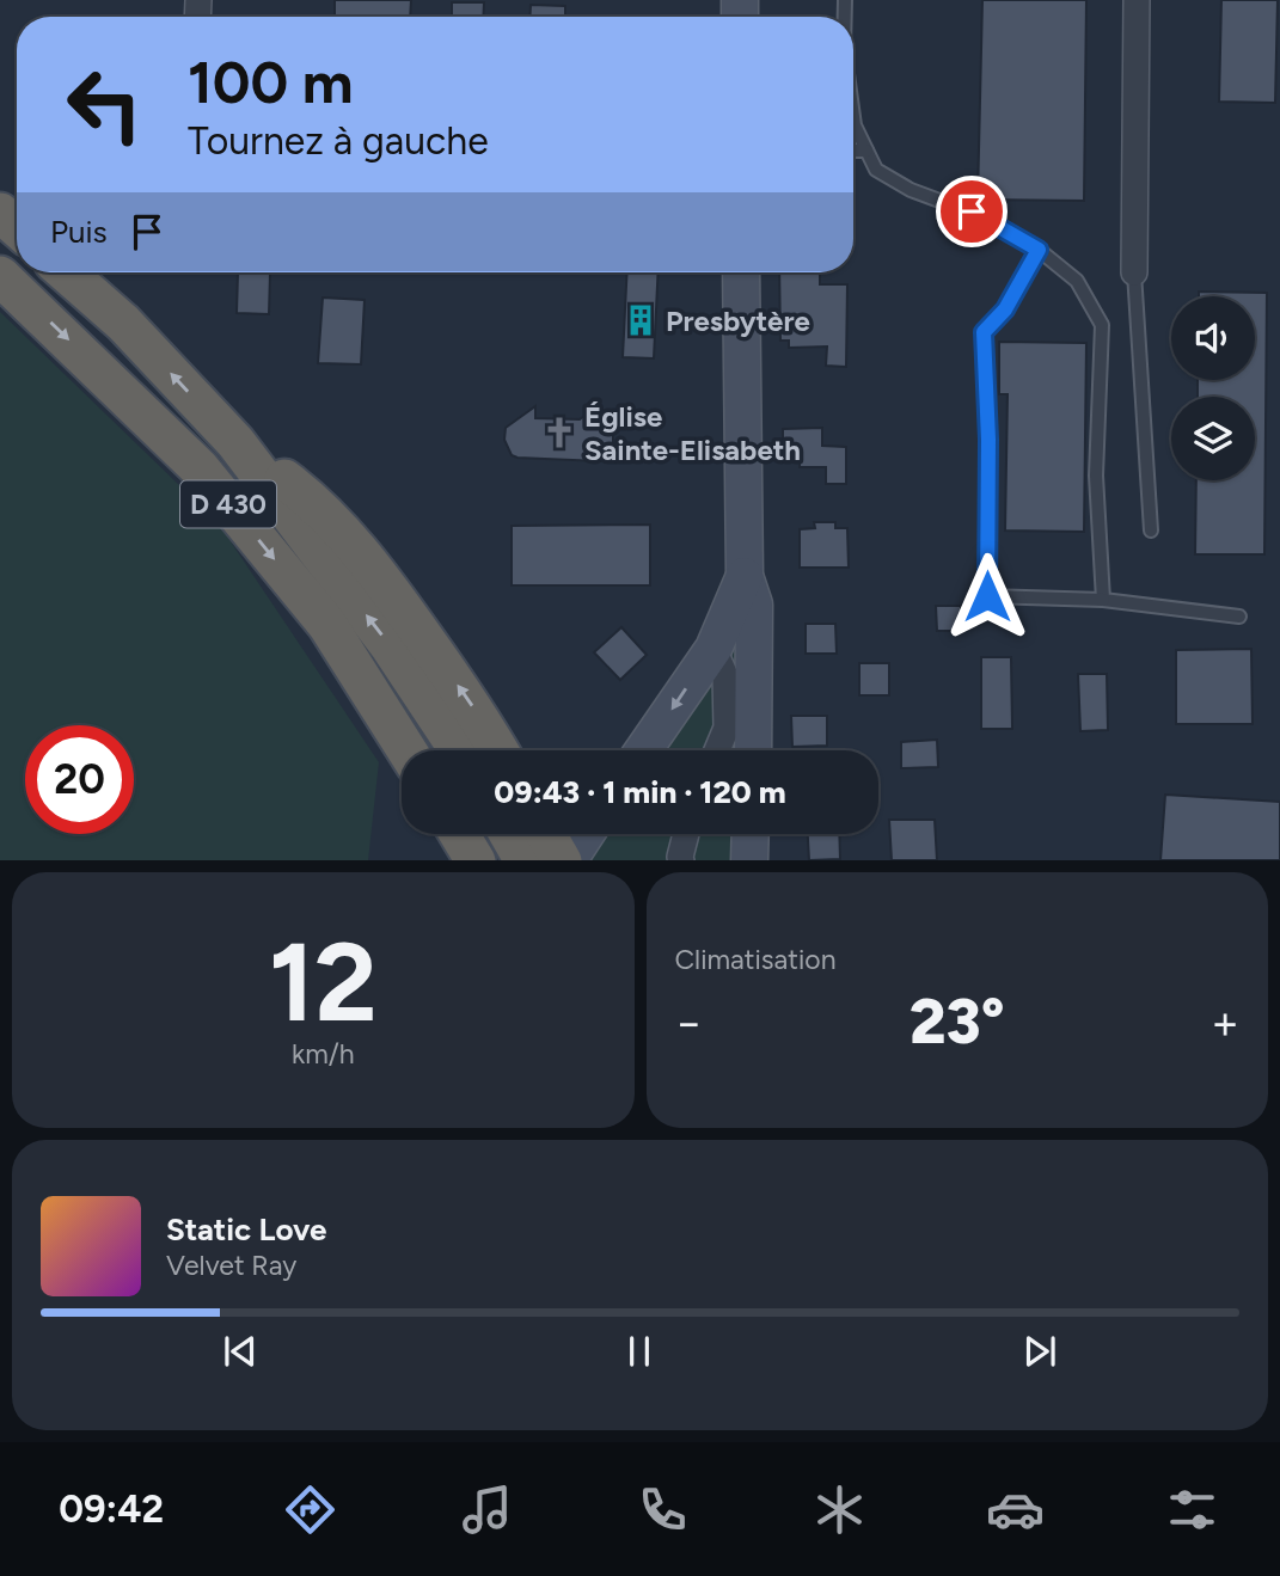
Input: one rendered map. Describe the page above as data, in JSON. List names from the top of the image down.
{
  "streets": {
    "highway": ["D 430"]
  },
  "places": {
    "building": ["Presbytère"],
    "church": ["Église Sainte-Elisabeth"]
  },
  "page": {
    "turn": ["100 m", "Tournez à gauche"],
    "then": "Puis",
    "limit": "20",
    "trip": "09:43 · 1 min · 120 m",
    "tile": [
      ["12", "km/h"],
      "Climatisation"
    ],
    "heat": ["−", "23°", "+"],
    "song": ["Static Love", "Velvet Ray"],
    "tabs": "09:42"
  }
}
